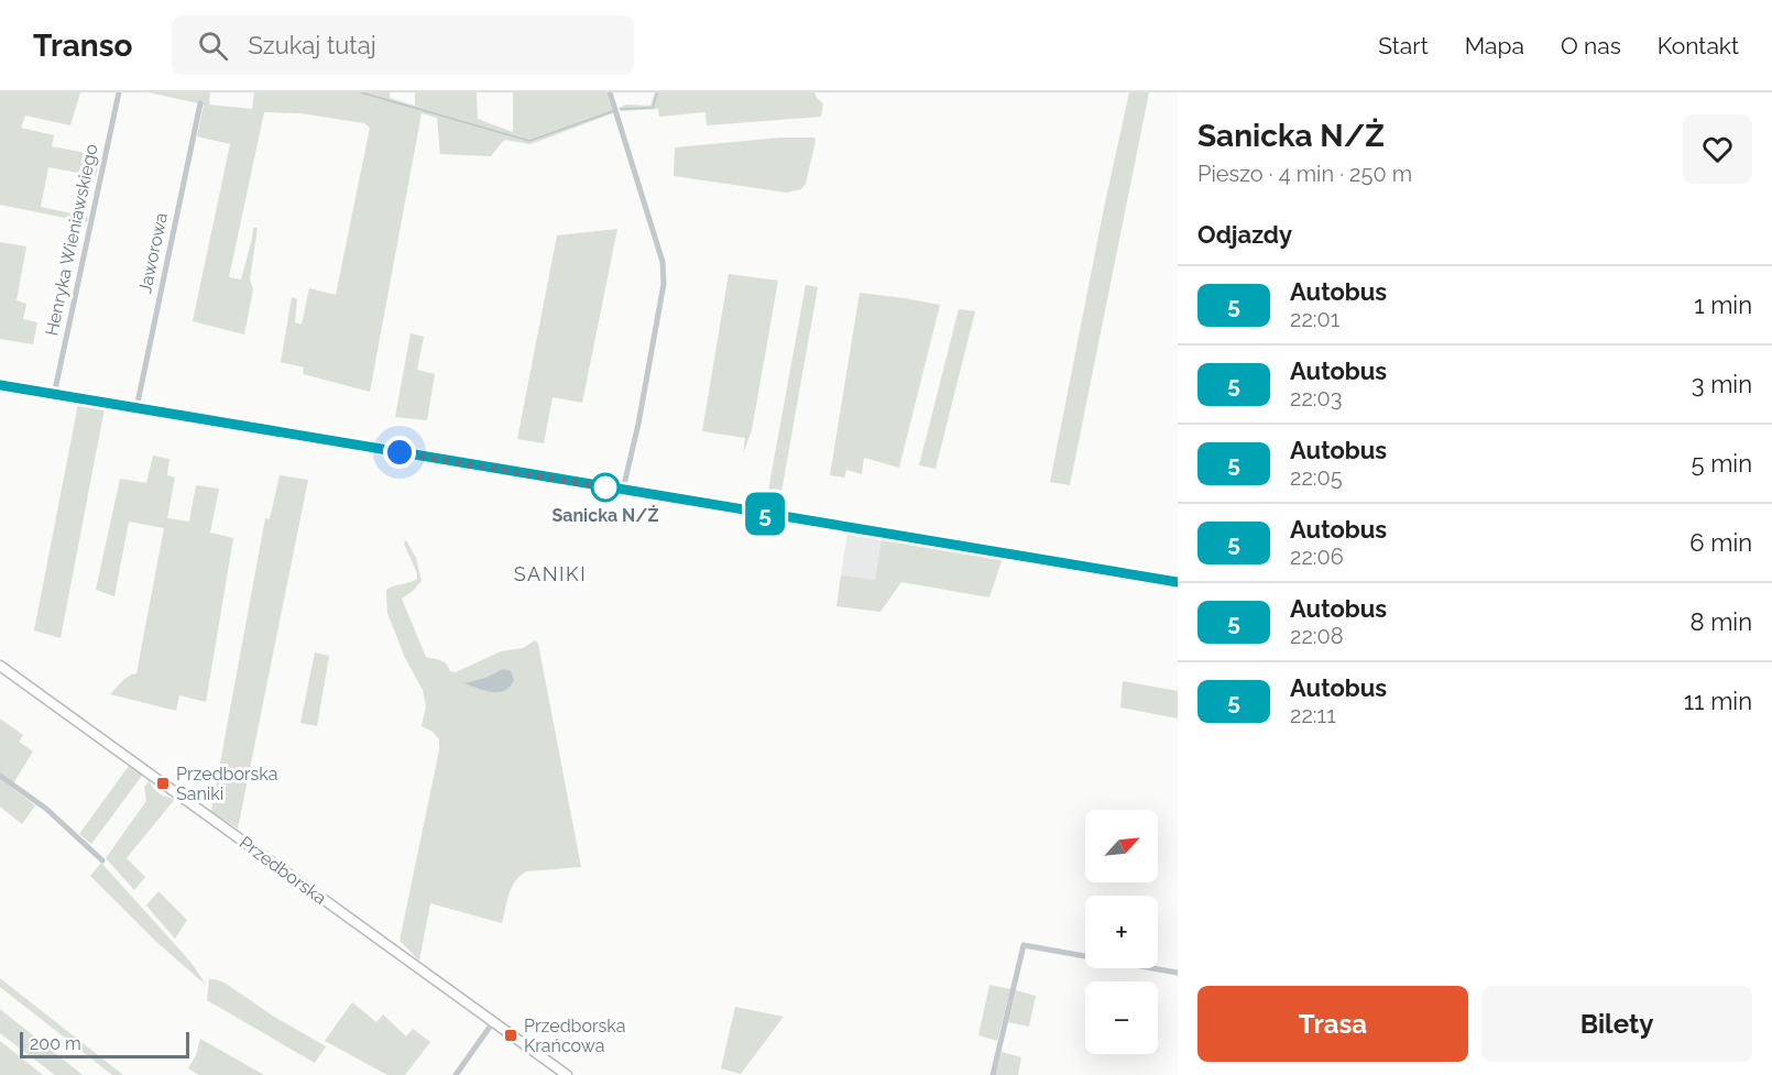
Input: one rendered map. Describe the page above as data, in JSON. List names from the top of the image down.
{
  "streets": {
    "main road": ["Przedborska"],
    "street": ["Henryka Wieniawskiego", "Jaworowa"]
  },
  "districts": ["SANIKI"],
  "places": {
    "other": ["Sanicka N/Ż"],
    "transit": ["Przedborska Saniki", "Przedborska Krańcowa"]
  },
  "lines": ["bus line 5"],
  "scale_bar": "200 m",
  "north": "top right",
  "page": {
    "header": "Transo",
    "search": "Szukaj tutaj",
    "nav": [
      "Start",
      "Mapa",
      "O nas",
      "Kontakt"
    ],
    "on_map": "5",
    "heading": [
      ["Sanicka N/Ż", "Pieszo · 4 min · 250 m"],
      "Odjazdy"
    ],
    "list": [
      {
        "mark": "5",
        "name": "Autobus",
        "note": "22:01",
        "value": "1 min"
      },
      {
        "mark": "5",
        "name": "Autobus",
        "note": "22:03",
        "value": "3 min"
      },
      {
        "mark": "5",
        "name": "Autobus",
        "note": "22:05",
        "value": "5 min"
      },
      {
        "mark": "5",
        "name": "Autobus",
        "note": "22:06",
        "value": "6 min"
      },
      {
        "mark": "5",
        "name": "Autobus",
        "note": "22:08",
        "value": "8 min"
      },
      {
        "mark": "5",
        "name": "Autobus",
        "note": "22:11",
        "value": "11 min"
      }
    ],
    "map_buttons": ["+", "−"],
    "buttons": ["Trasa", "Bilety"],
    "scale": "200 m"
  }
}
